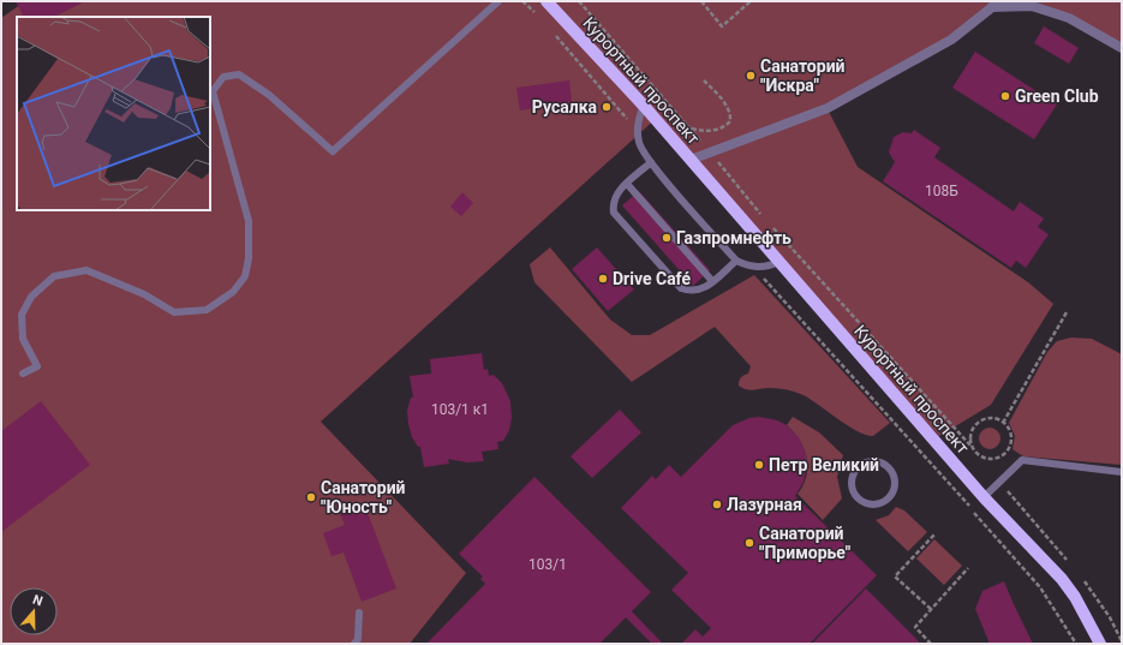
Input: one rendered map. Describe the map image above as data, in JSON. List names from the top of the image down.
{
  "streets": {
    "main road": ["Курортный проспект"]
  },
  "places": [
    "Санаторий \"Искра\"",
    "Green Club",
    "Русалка",
    "Газпромнефть",
    "Drive Café",
    "Петр Великий",
    "Санаторий \"Юность\"",
    "Лазурная",
    "Санаторий \"Приморье\""
  ],
  "house_numbers": ["108Б", "103/1 к1", "103/1"],
  "north": "top"
}
